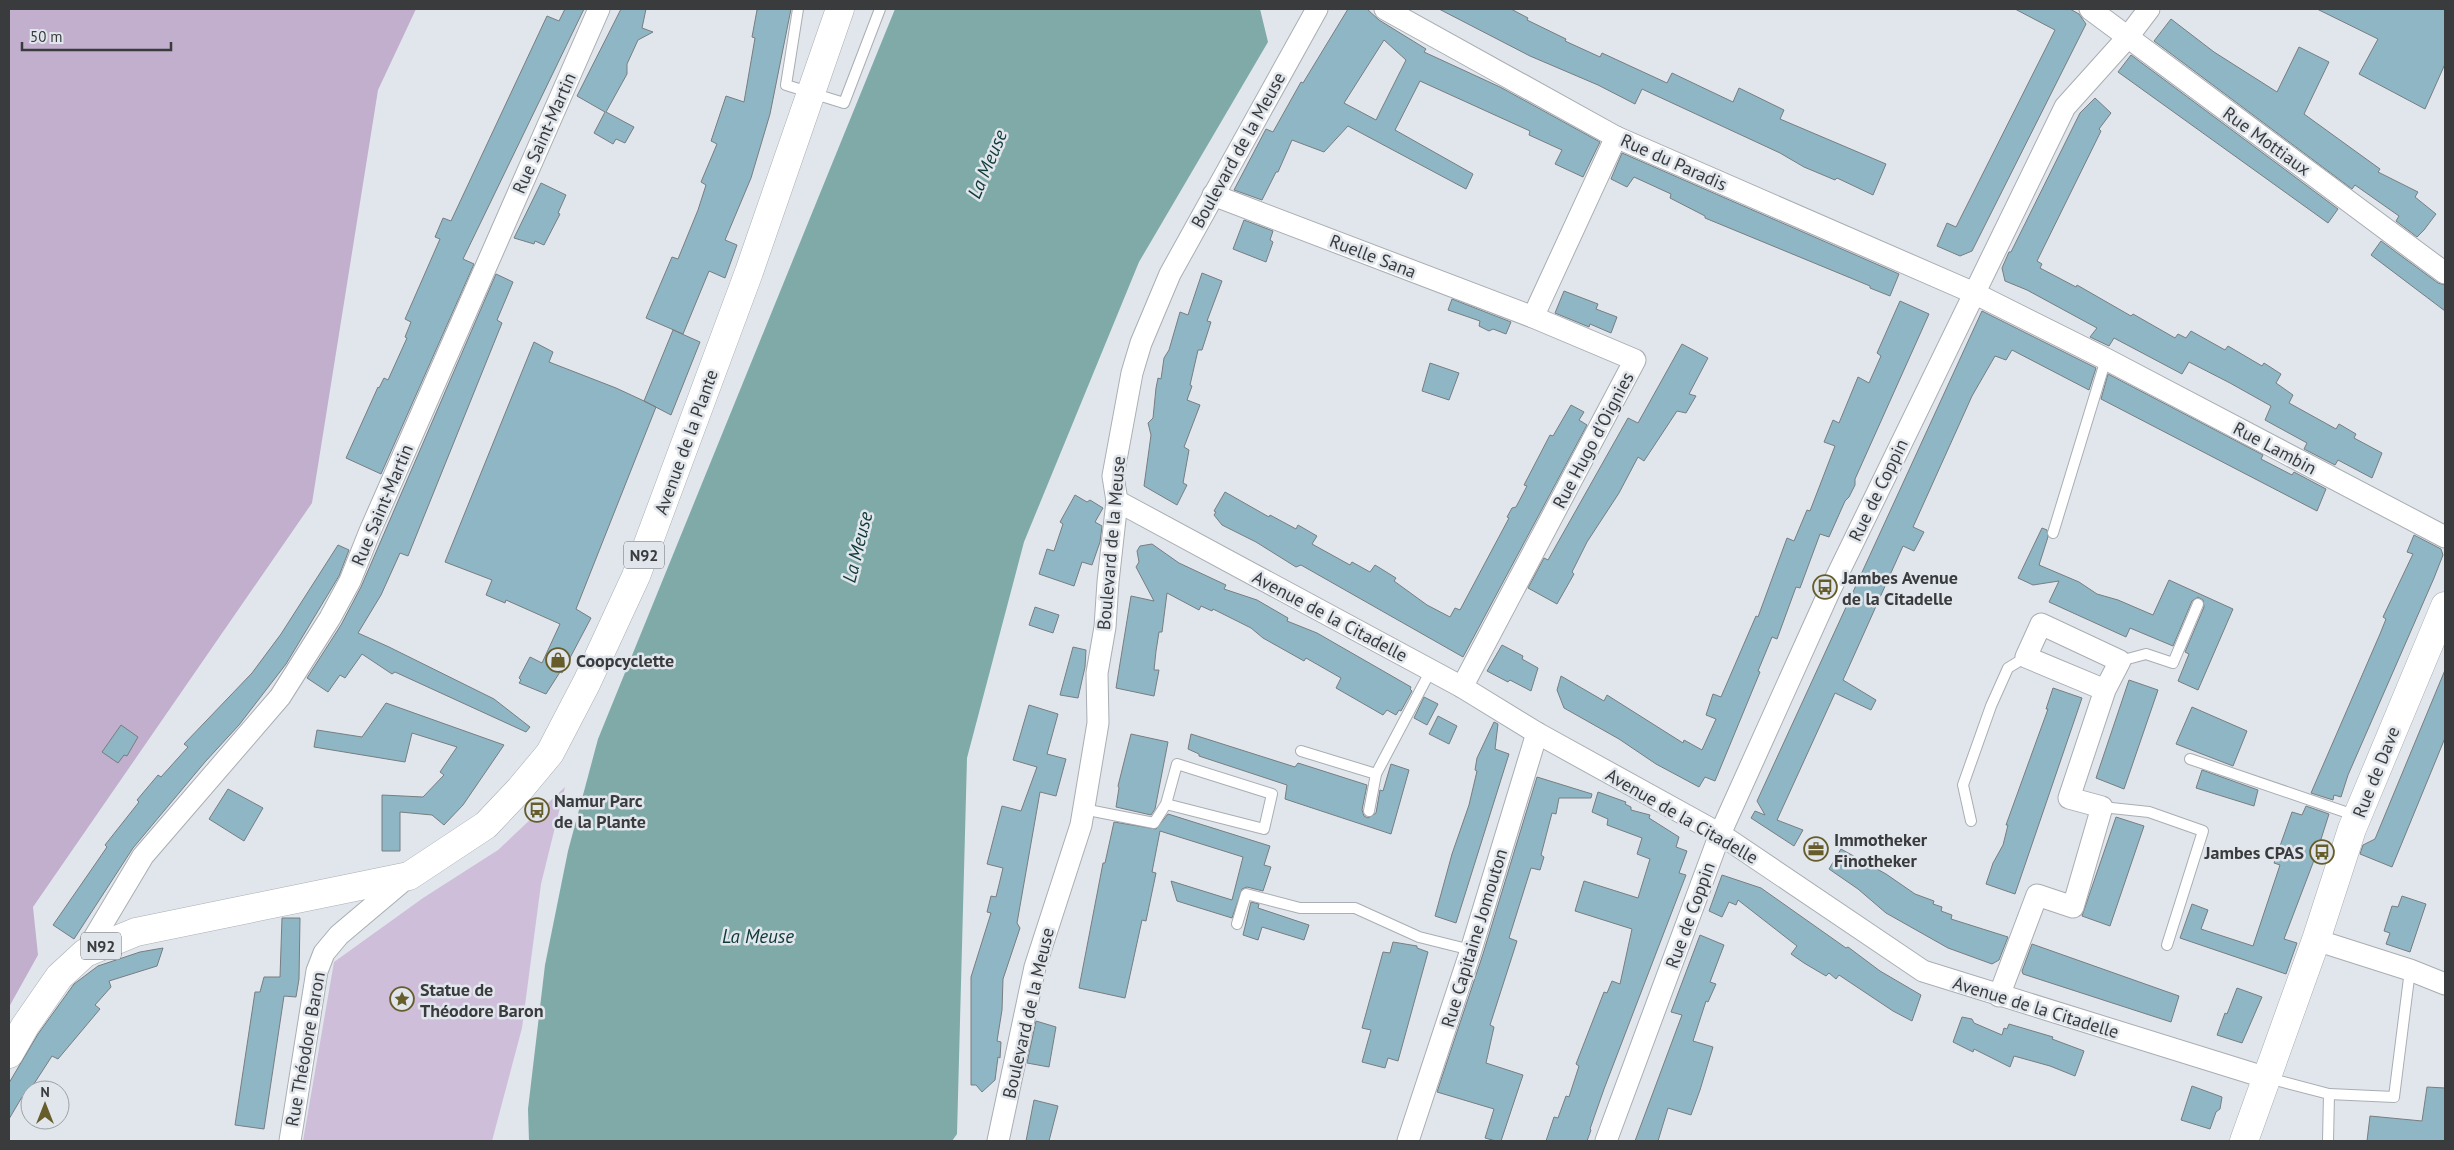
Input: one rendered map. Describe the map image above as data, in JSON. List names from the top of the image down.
{
  "streets": {
    "main road": ["Avenue de la Plante", "N92", "Rue de Dave"],
    "street": [
      "Rue Saint-Martin",
      "Rue Mottiaux",
      "Boulevard de la Meuse",
      "Rue du Paradis",
      "Ruelle Sana",
      "Rue Hugo d'Oignies",
      "Rue Lambin",
      "Rue de Coppin",
      "Avenue de la Citadelle",
      "Rue Capitaine Jomouton",
      "Rue Théodore Baron"
    ]
  },
  "crossings": [
    ["Rue Saint-Martin", "Avenue de la Plante"],
    ["Rue Saint-Martin", "N92"],
    ["Rue Mottiaux", "Rue de Coppin"],
    ["Boulevard de la Meuse", "Ruelle Sana"],
    ["Boulevard de la Meuse", "Avenue de la Citadelle"],
    ["Rue du Paradis", "Rue Lambin"],
    ["Rue du Paradis", "Rue de Coppin"],
    ["Ruelle Sana", "Rue Hugo d'Oignies"],
    ["Rue Hugo d'Oignies", "Avenue de la Citadelle"],
    ["Avenue de la Plante", "N92"],
    ["Avenue de la Plante", "Rue Théodore Baron"],
    ["Rue Lambin", "Rue de Coppin"],
    ["Rue de Coppin", "Avenue de la Citadelle"],
    ["Avenue de la Citadelle", "Rue de Dave"],
    ["Avenue de la Citadelle", "Rue Capitaine Jomouton"]
  ],
  "water": ["La Meuse"],
  "places": {
    "bus stop": ["Jambes Avenue de la Citadelle", "Namur Parc de la Plante", "Jambes CPAS"],
    "shop": ["Coopcyclette"],
    "office": ["Immotheker Finotheker"],
    "place": ["Statue de Théodore Baron"]
  },
  "scale_bar": "50 m",
  "north": "top"
}
